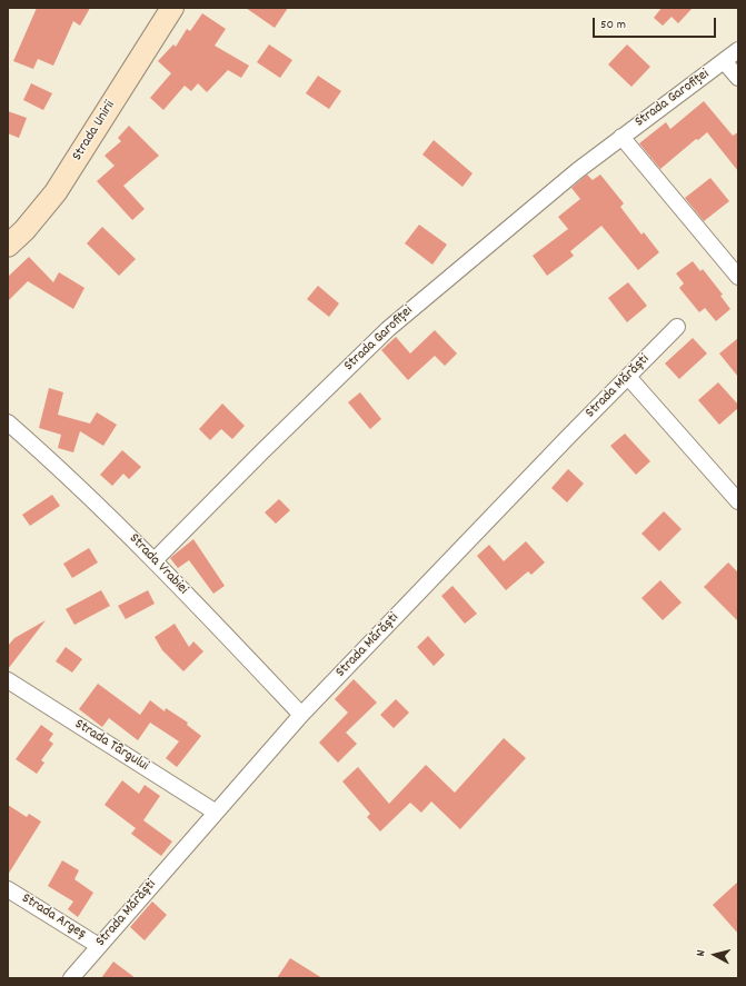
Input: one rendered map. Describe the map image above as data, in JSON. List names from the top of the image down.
{
  "streets": {
    "main road": ["Strada Unirii"],
    "street": [
      "Strada Garofiței",
      "Strada Mărăști",
      "Strada Vrabiei",
      "Strada Târgului",
      "Strada Argeș"
    ]
  },
  "crossings": [
    ["Strada Garofiței", "Strada Vrabiei"],
    ["Strada Mărăști", "Strada Vrabiei"],
    ["Strada Mărăști", "Strada Târgului"],
    ["Strada Mărăști", "Strada Argeș"]
  ],
  "scale_bar": "50 m",
  "north": "left"
}
